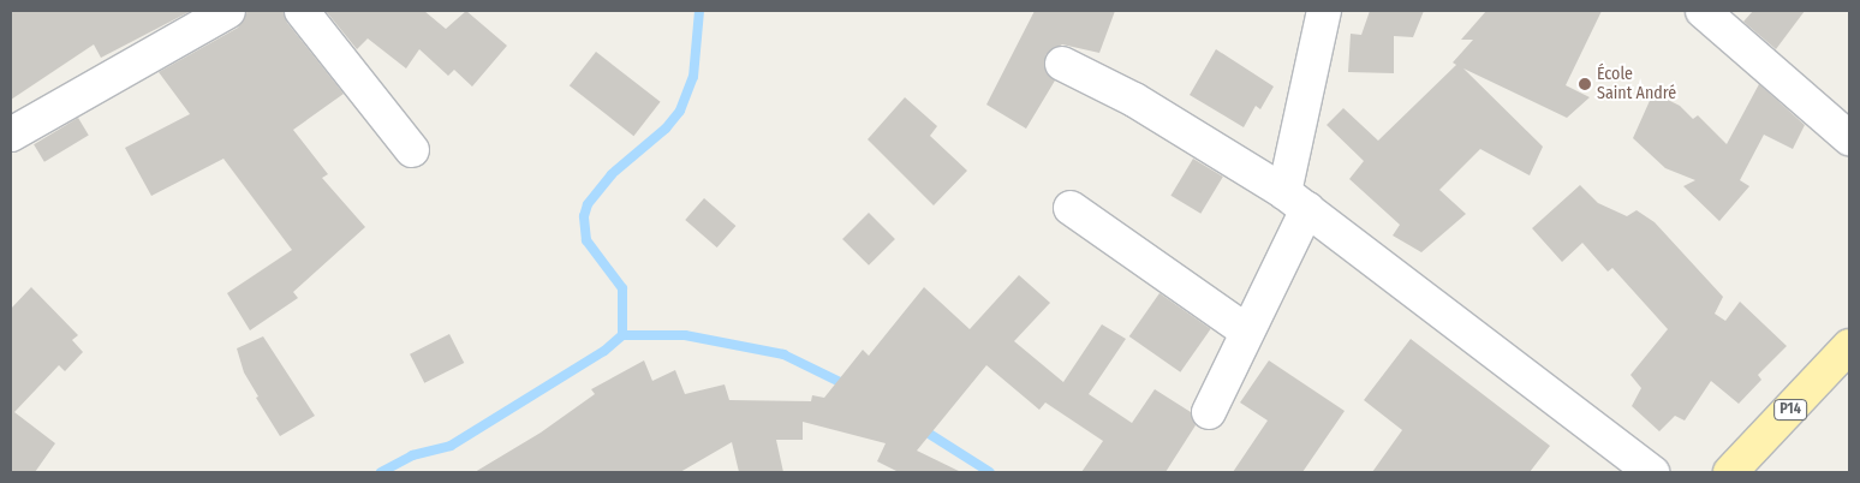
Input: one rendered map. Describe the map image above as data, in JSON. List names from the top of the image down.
{
  "streets": {
    "main road": ["P14"]
  },
  "places": ["École Saint André"]
}
